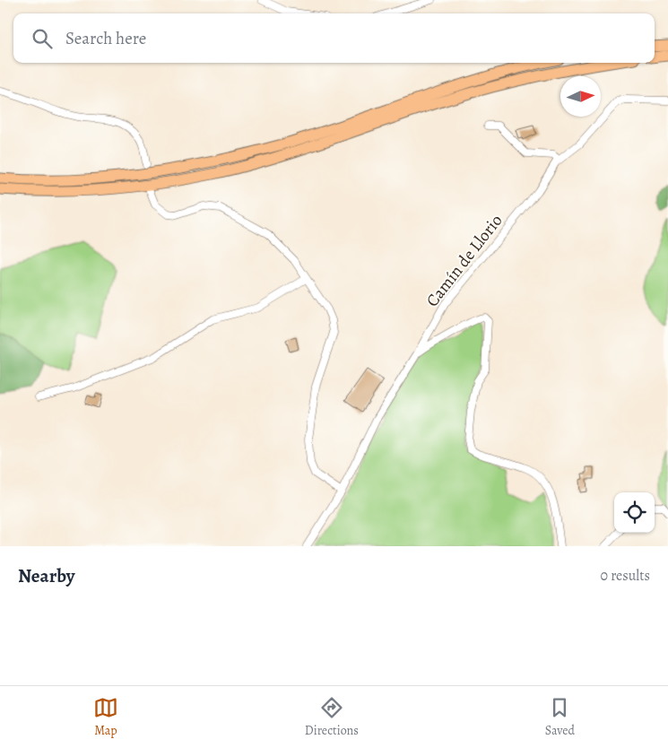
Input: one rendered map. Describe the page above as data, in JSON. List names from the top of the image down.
{
  "streets": {
    "street": ["Camín de Llorio"]
  },
  "north": "right",
  "page": {
    "search": "Search here",
    "heading": ["Nearby", "0 results"],
    "nav": ["Map", "Directions", "Saved"]
  }
}
